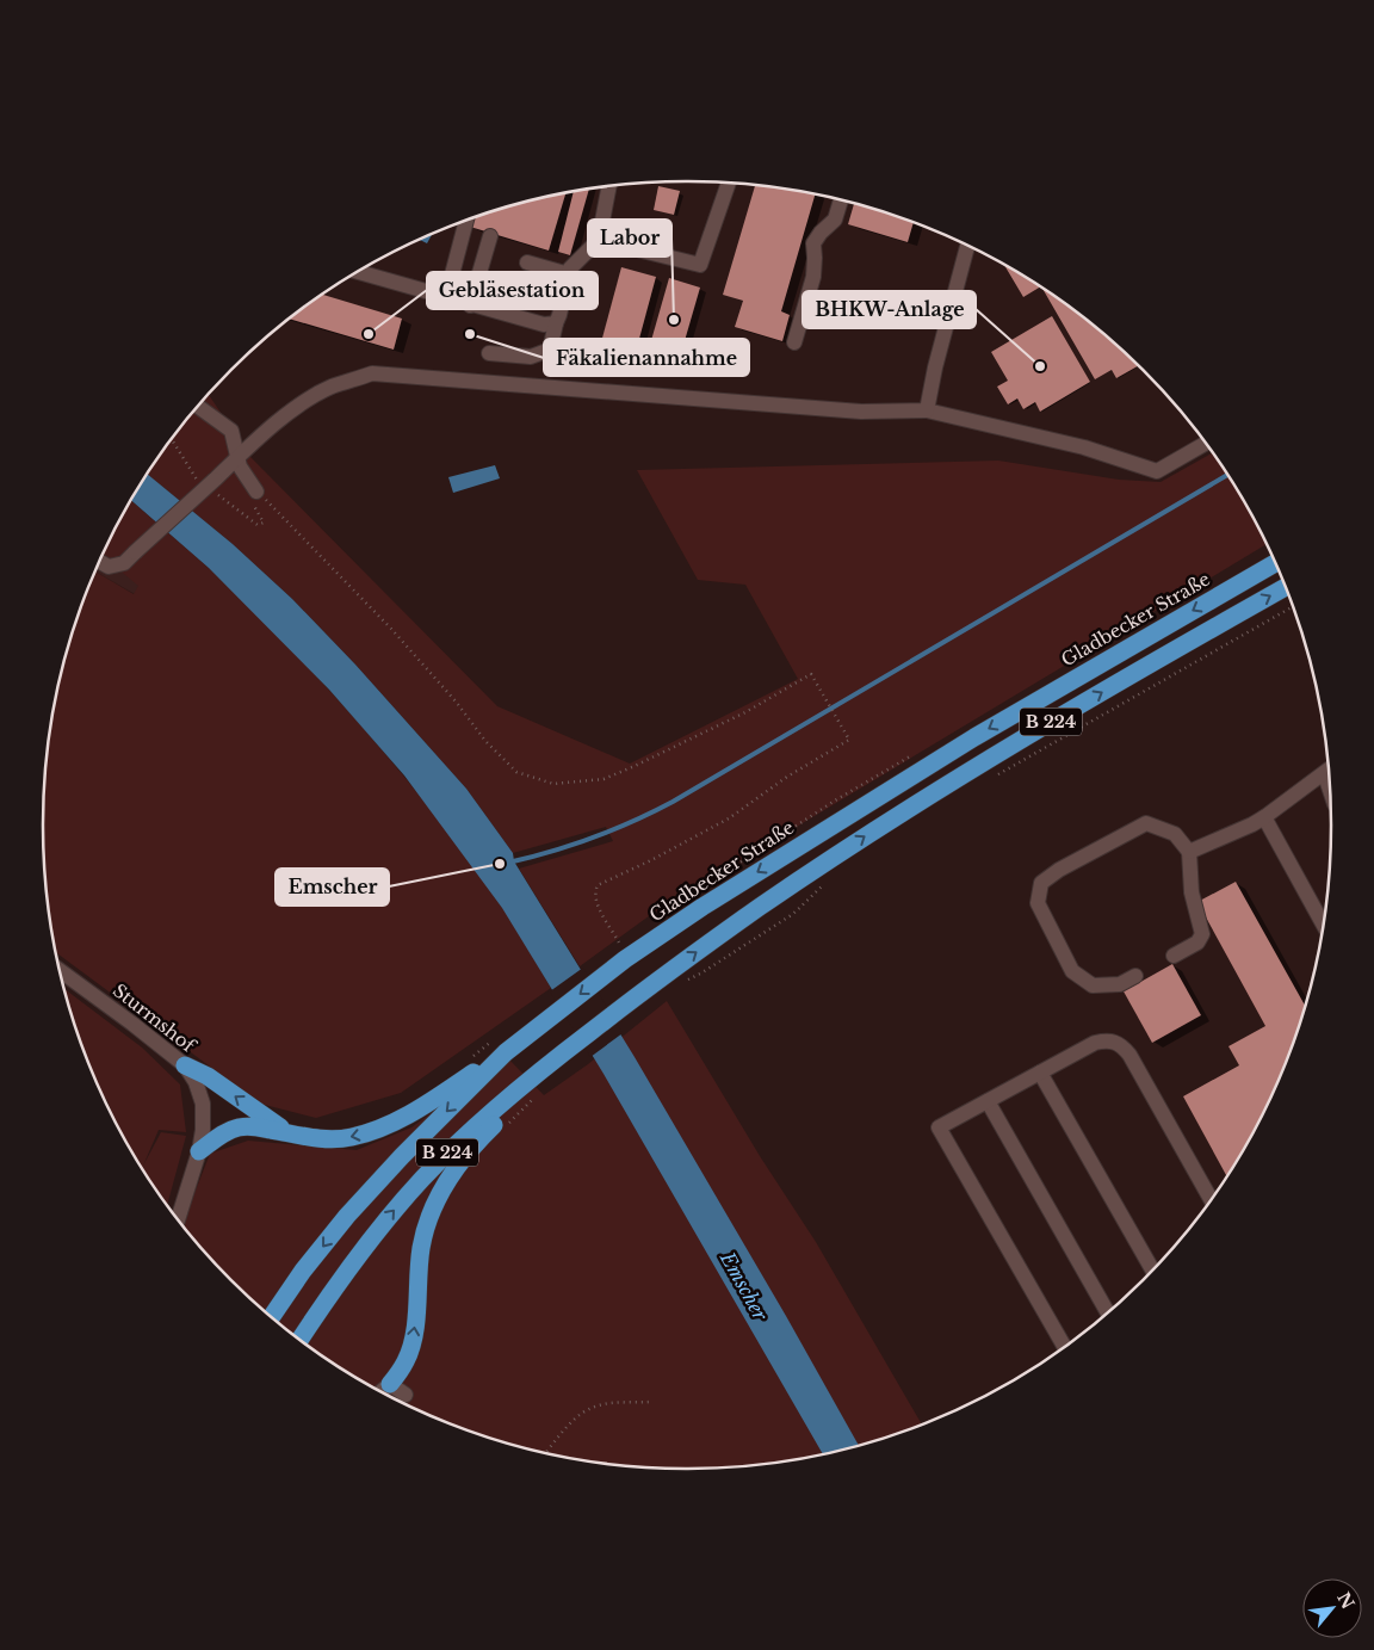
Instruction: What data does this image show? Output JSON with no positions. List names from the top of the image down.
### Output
{
  "streets": {
    "highway": ["Gladbecker Straße", "B 224"],
    "street": ["Sturmshof"]
  },
  "water": ["Emscher"],
  "places": [
    "Labor",
    "Gebläsestation",
    "Fäkalienannahme",
    "BHKW-Anlage",
    "Emscher"
  ],
  "north": "top right"
}
